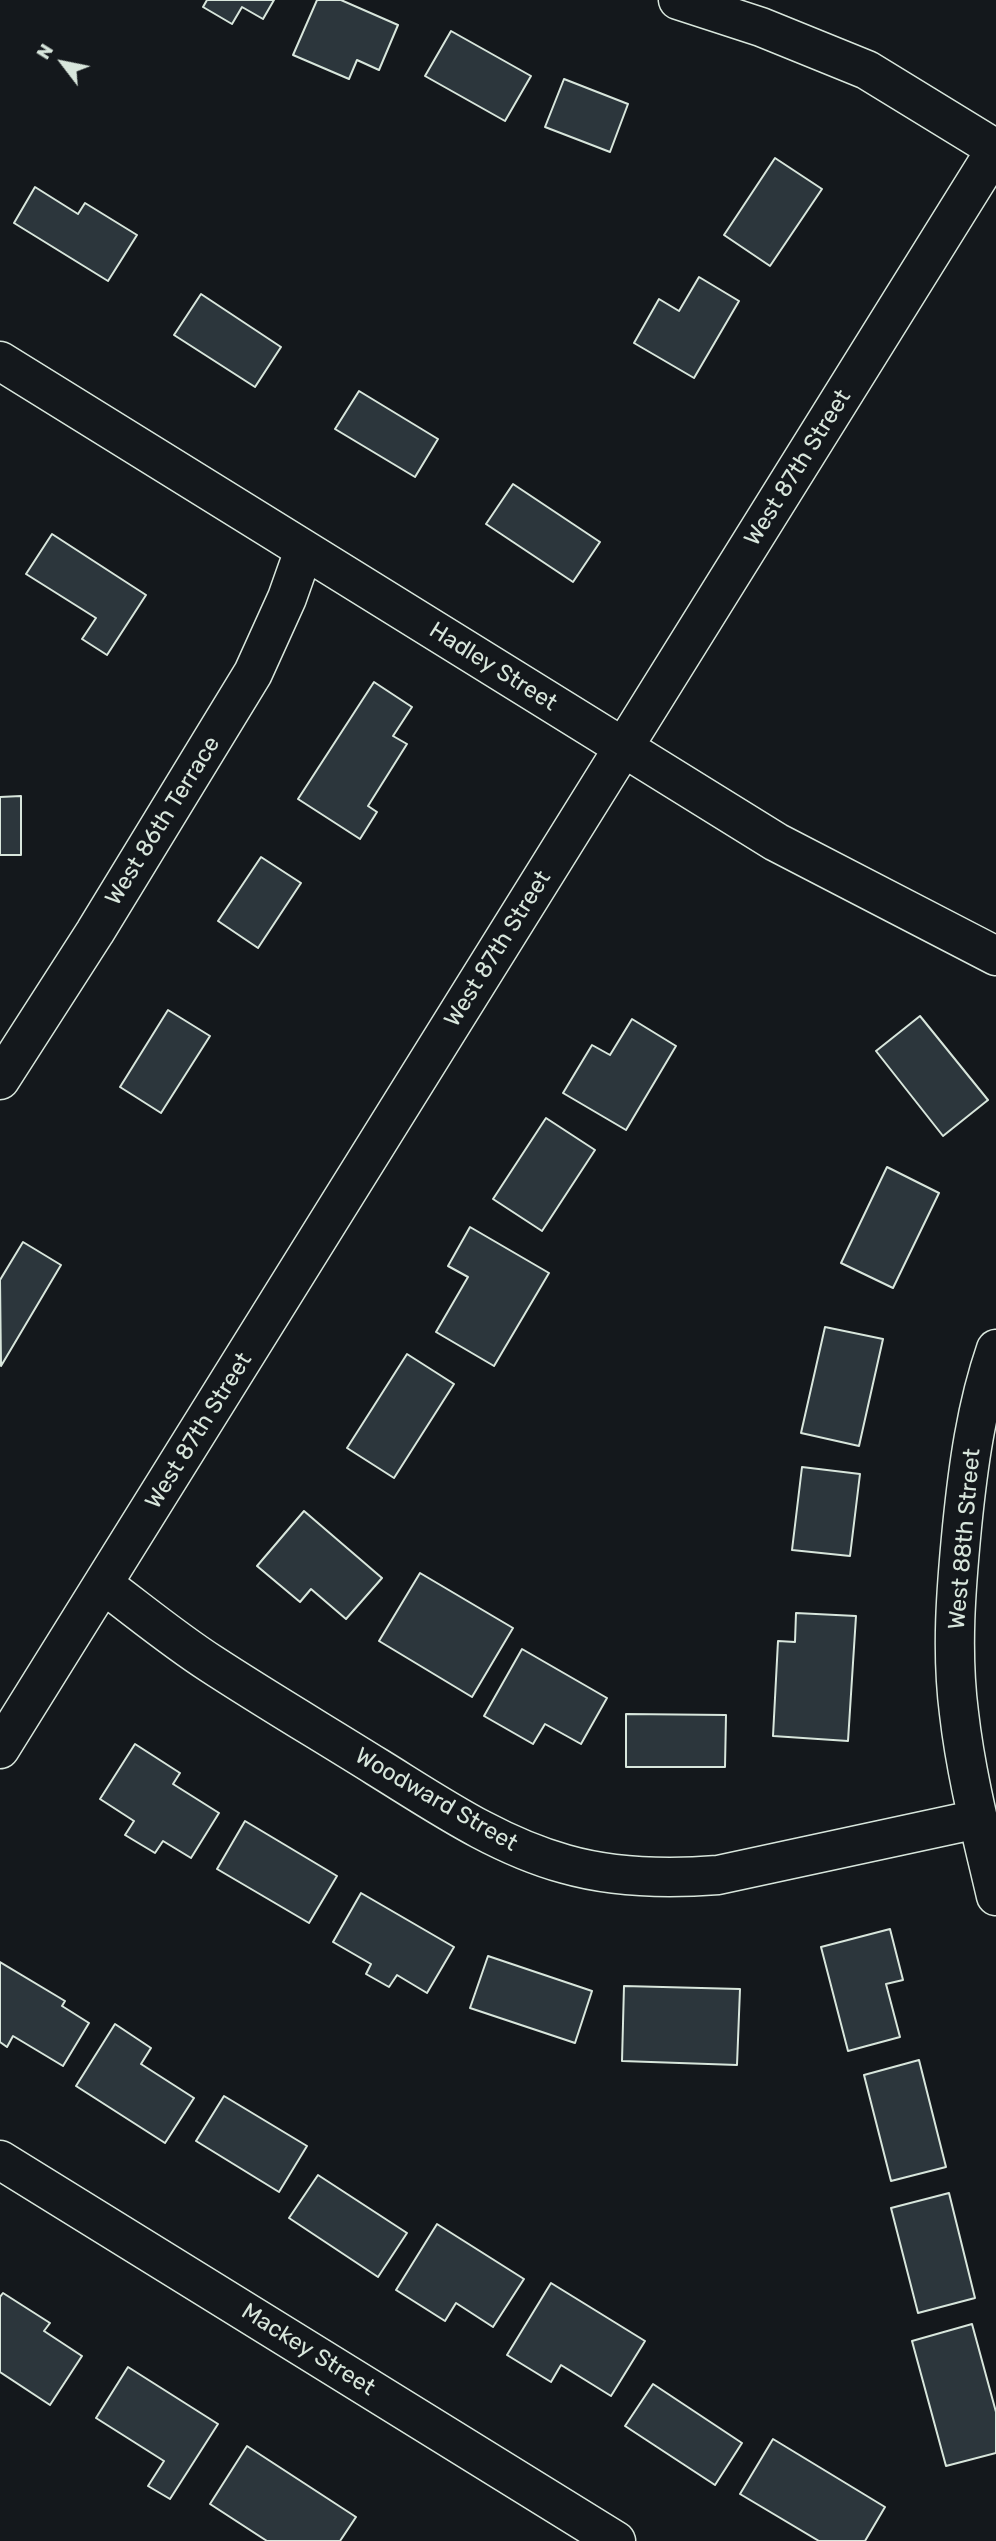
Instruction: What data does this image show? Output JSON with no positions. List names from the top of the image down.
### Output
{
  "streets": {
    "street": [
      "West 87th Street",
      "Hadley Street",
      "West 86th Terrace",
      "West 88th Street",
      "Woodward Street",
      "Mackey Street"
    ]
  },
  "crossings": [
    ["West 87th Street", "Hadley Street"],
    ["West 87th Street", "Woodward Street"],
    ["Hadley Street", "West 86th Terrace"],
    ["West 88th Street", "Woodward Street"]
  ],
  "north": "top left"
}
